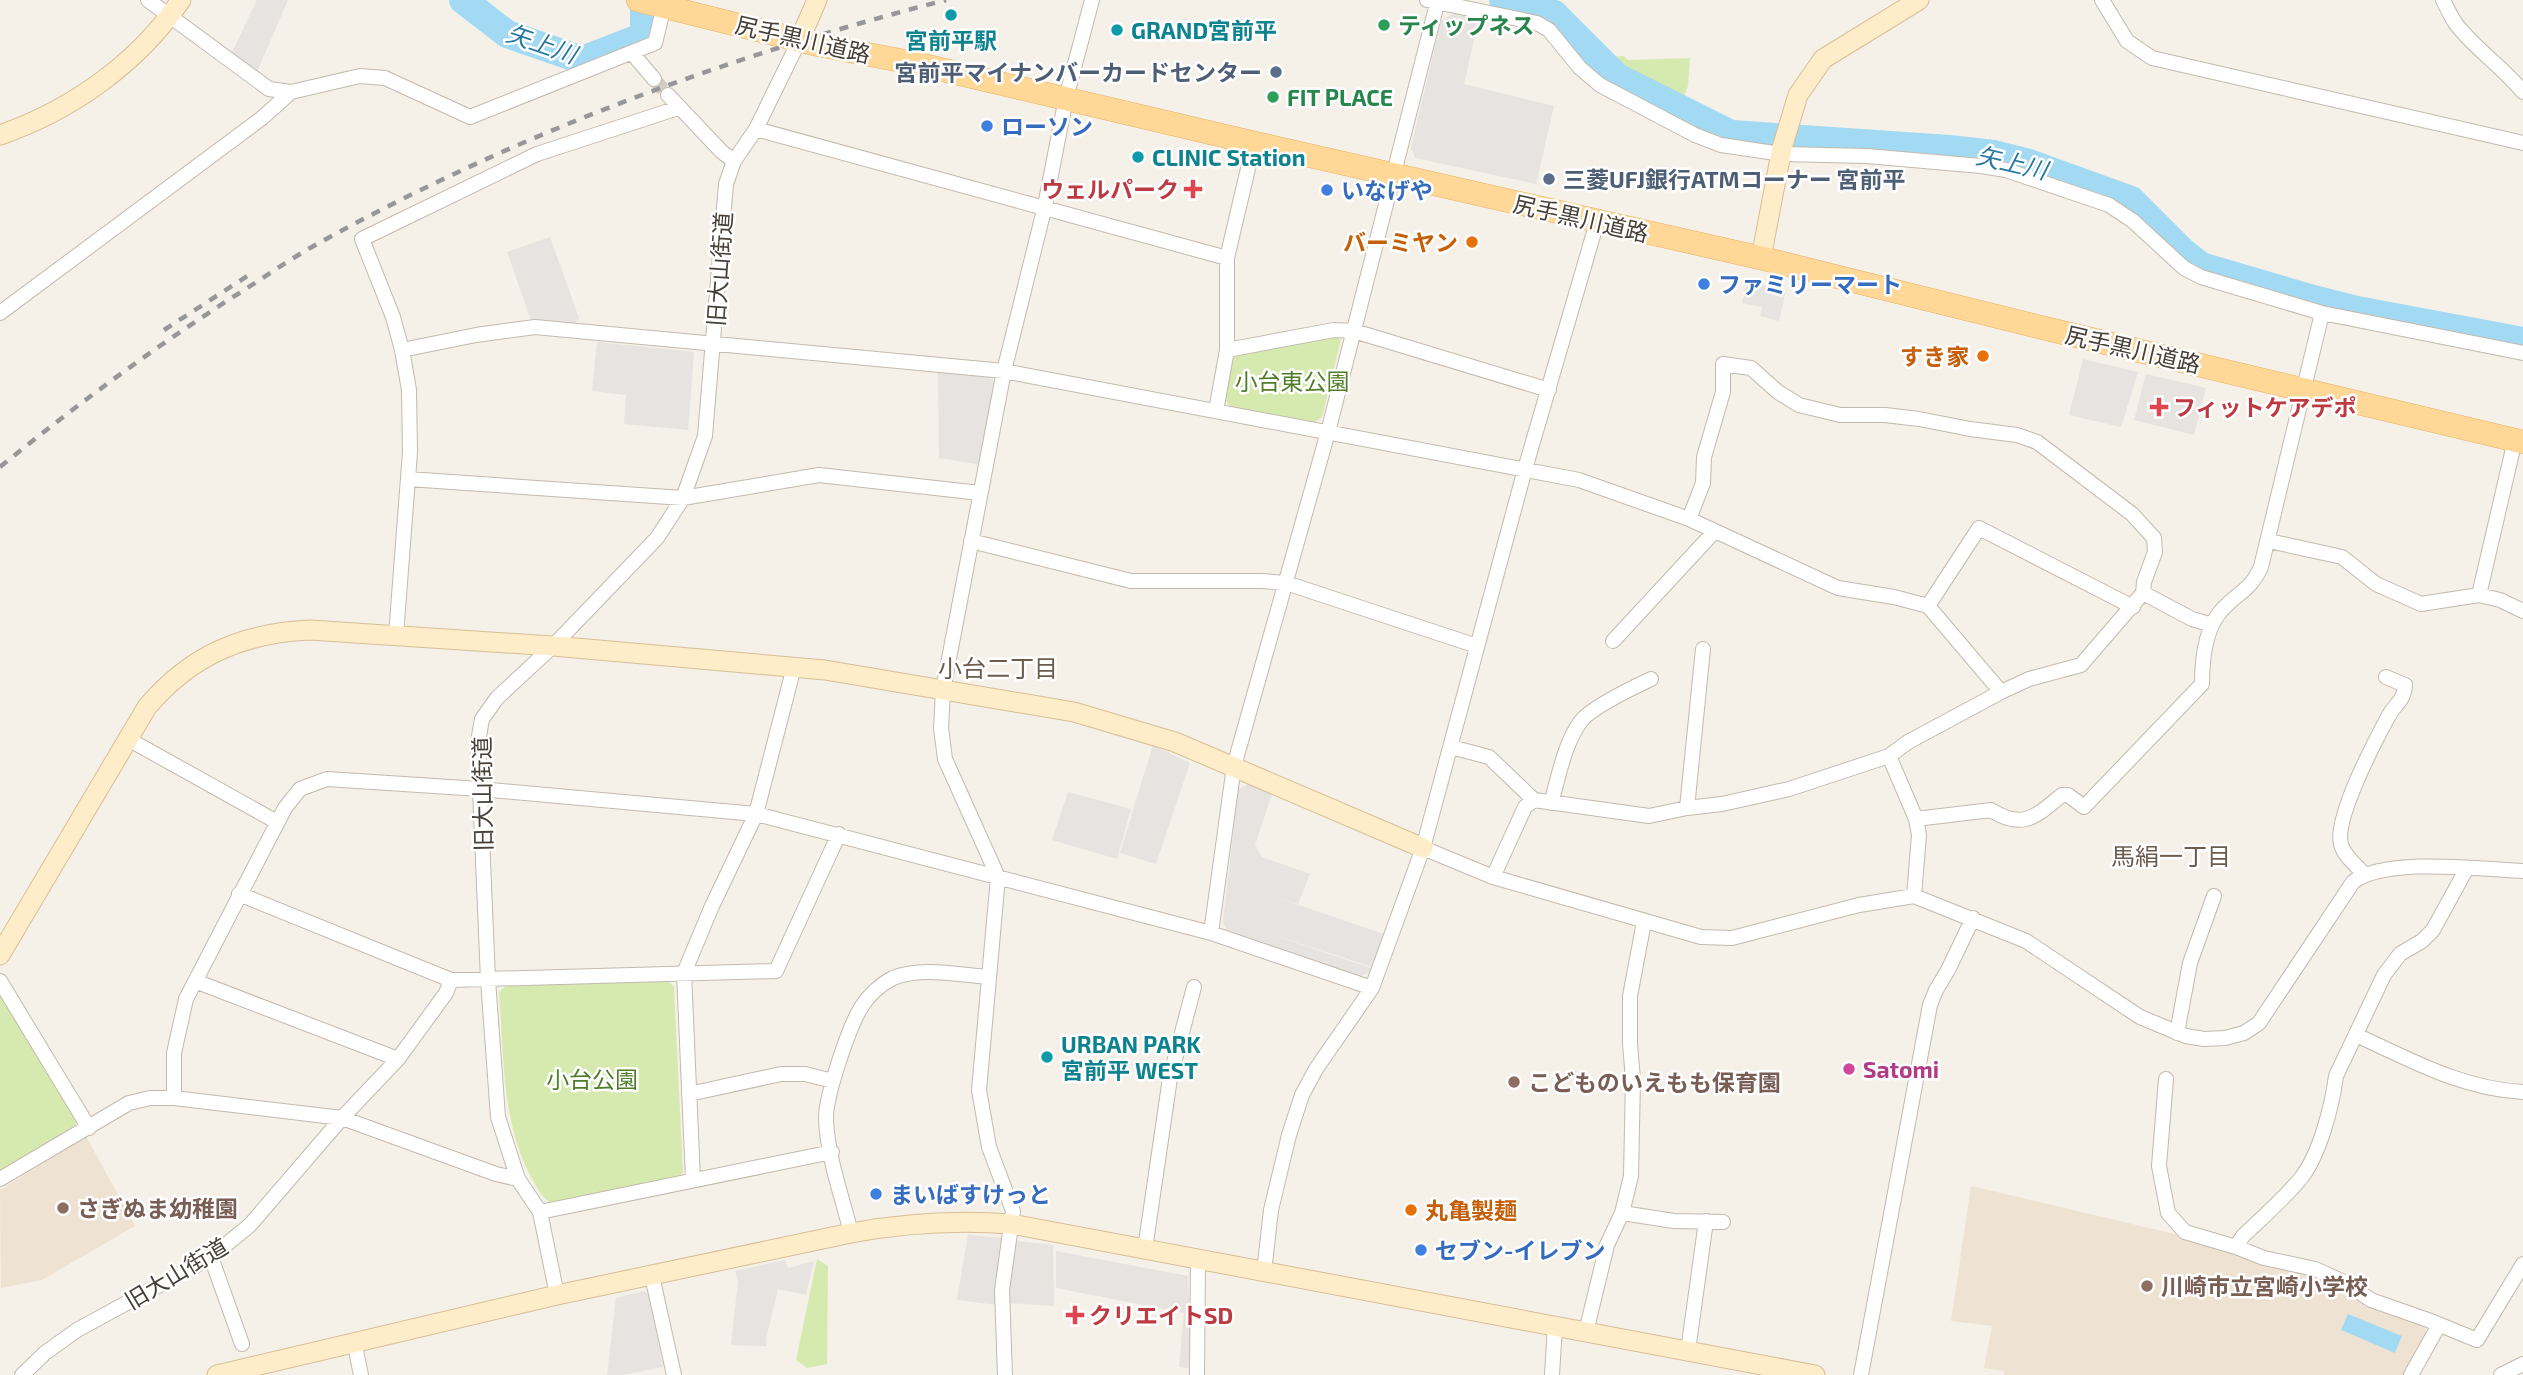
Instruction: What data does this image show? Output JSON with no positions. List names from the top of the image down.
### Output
{
  "streets": {
    "main road": ["尻手黒川道路"],
    "street": ["旧大山街道"]
  },
  "crossings": [
    ["尻手黒川道路", "旧大山街道"]
  ],
  "districts": ["小台二丁目", "馬絹一丁目"],
  "water": ["矢上川"],
  "parks": ["小台東公園", "小台公園"],
  "places": {
    "other": [
      "宮前平駅",
      "ティップネス",
      "GRAND宮前平",
      "宮前平マイナンバーカードセンター",
      "FIT PLACE",
      "ローソン",
      "CLINIC Station",
      "三菱UFJ銀行ATMコーナー 宮前平",
      "いなげや",
      "バーミヤン",
      "ファミリーマート",
      "すき家",
      "URBAN PARK 宮前平 WEST",
      "Satomi",
      "こどものいえもも保育園",
      "まいばすけっと",
      "さぎぬま幼稚園",
      "丸亀製麺",
      "セブン-イレブン",
      "川崎市立宮崎小学校"
    ],
    "health": ["ウェルパーク", "フィットケアデポ", "クリエイトSD"]
  }
}
